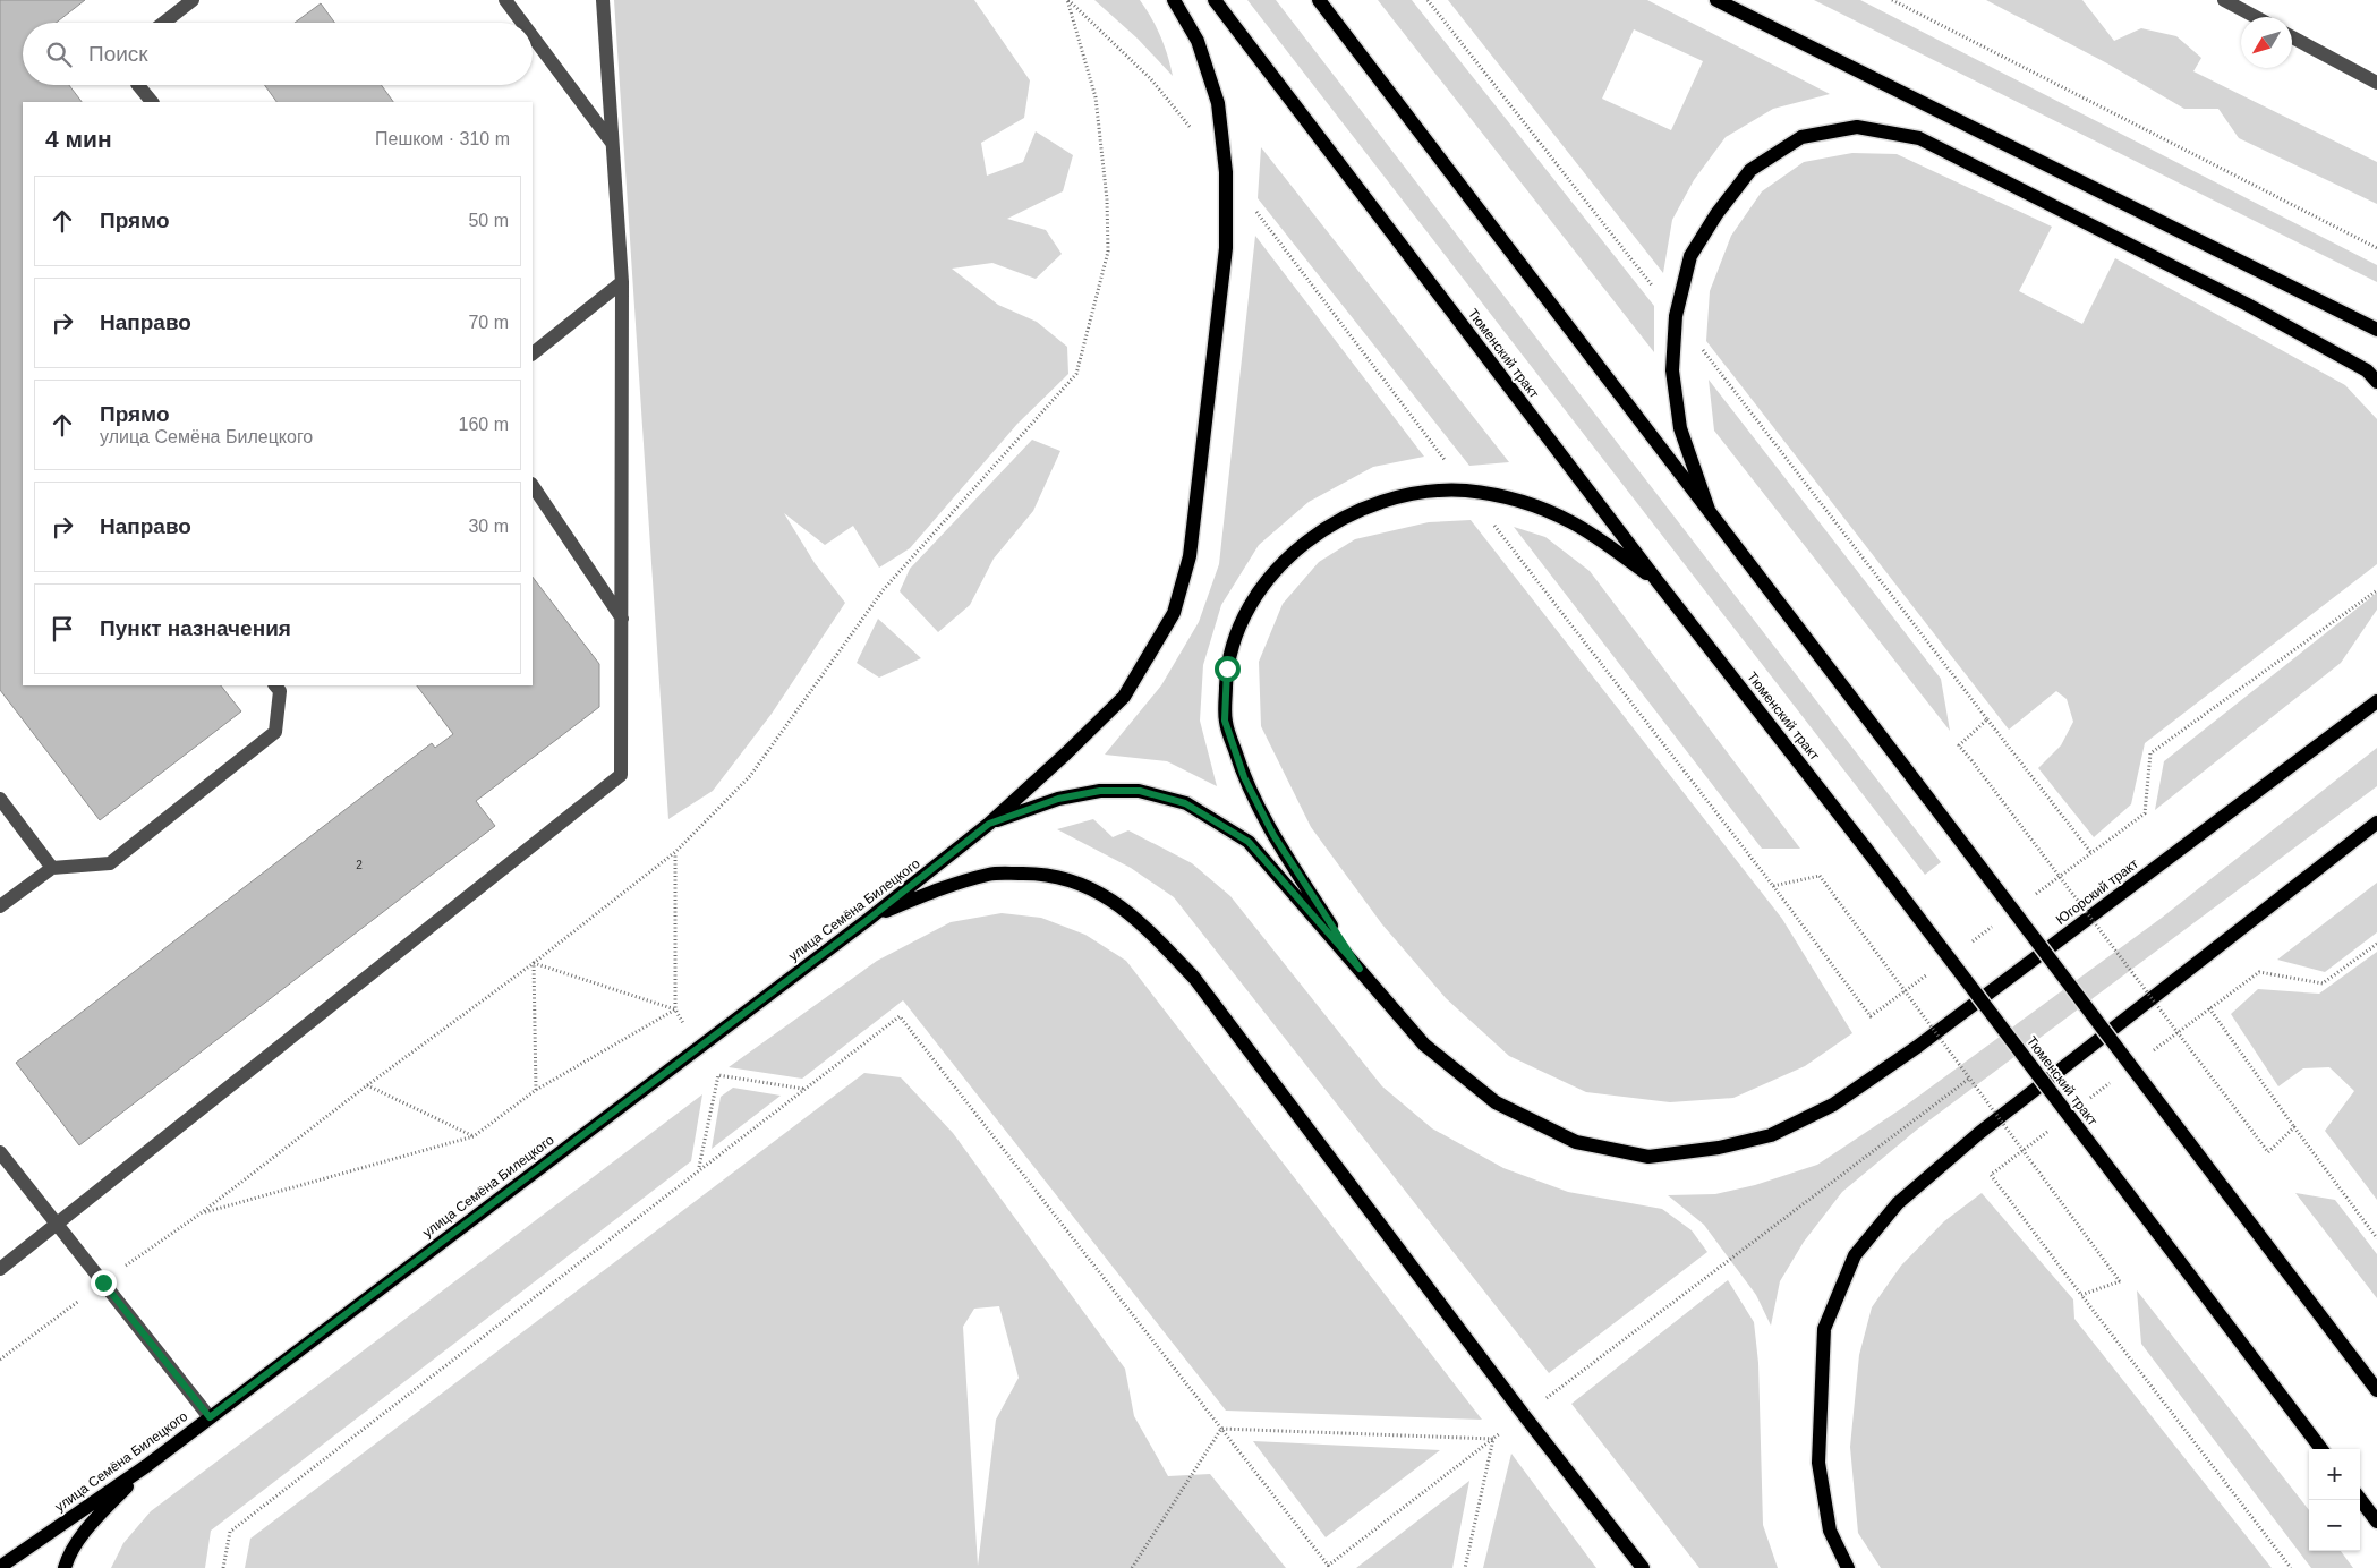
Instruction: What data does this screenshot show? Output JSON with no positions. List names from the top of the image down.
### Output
{
  "streets": {
    "main road": ["Тюменский тракт", "Югорский тракт", "улица Семёна Билецкого"]
  },
  "house_numbers": ["2"],
  "north": "bottom left",
  "page": {
    "search": "Поиск",
    "heading": ["4 мин", "Пешком · 310 m"],
    "list": [
      ["Прямо", "50 m"],
      ["Направо", "70 m"],
      ["Прямо", "улица Семёна Билецкого", "160 m"],
      ["Направо", "30 m"],
      "Пункт назначения"
    ],
    "map_buttons": ["+", "−"]
  }
}
